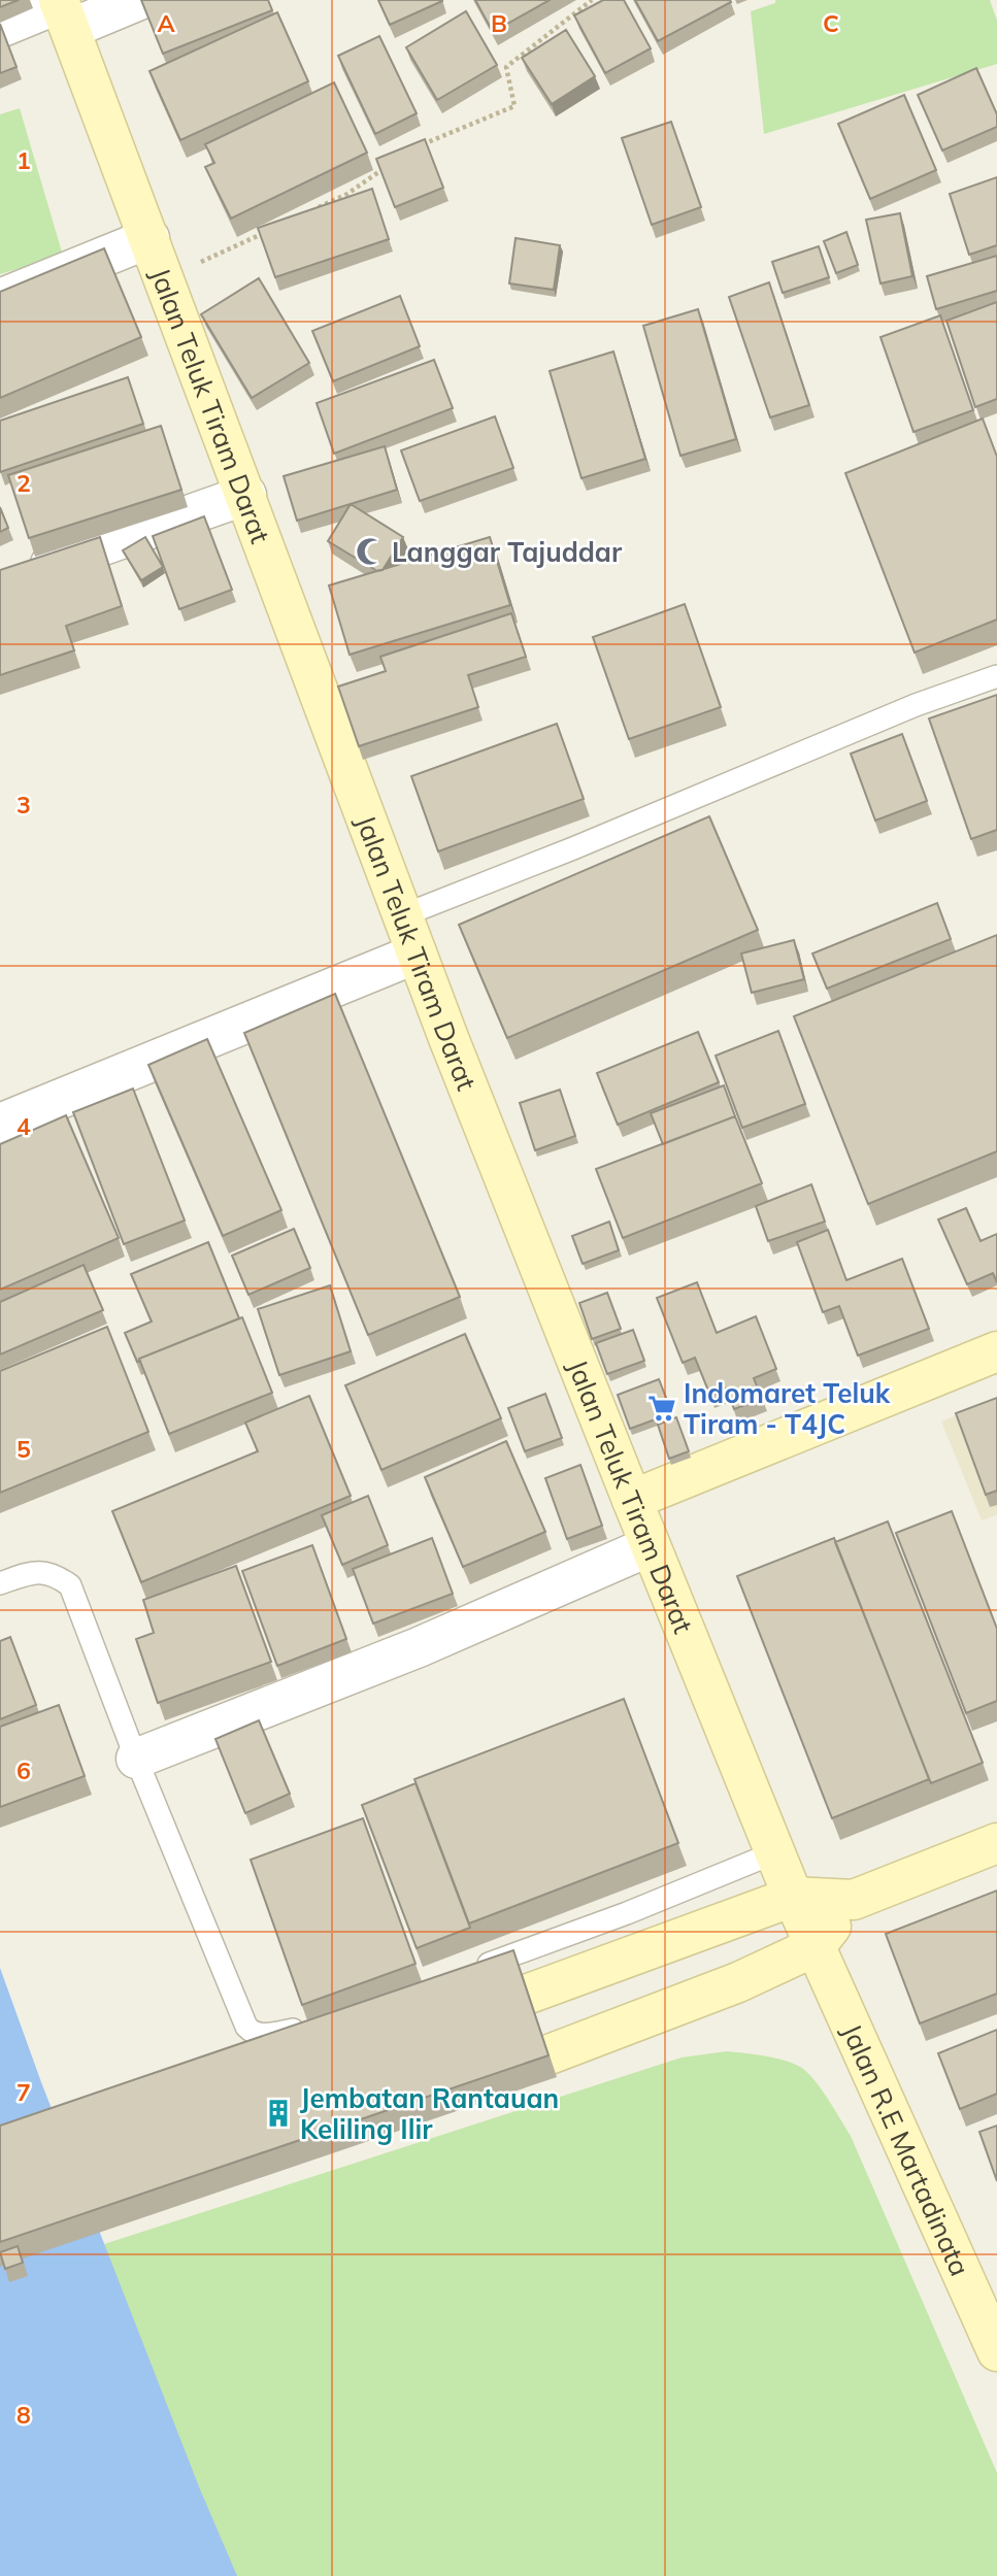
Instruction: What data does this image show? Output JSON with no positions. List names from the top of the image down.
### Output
{
  "streets": {
    "street": ["Jalan Teluk Tiram Darat", "Jalan R.E Martadinata"]
  },
  "crossings": [
    ["Jalan Teluk Tiram Darat", "Jalan R.E Martadinata"]
  ],
  "places": {
    "mosque": ["Langgar Tajuddar"],
    "supermarket": ["Indomaret Teluk Tiram - T4JC"],
    "building": ["Jembatan Rantauan Keliling Ilir"]
  },
  "grid": {
    "columns": ["A", "B", "C"],
    "rows": [
      "1",
      "2",
      "3",
      "4",
      "5",
      "6",
      "7",
      "8"
    ]
  }
}
